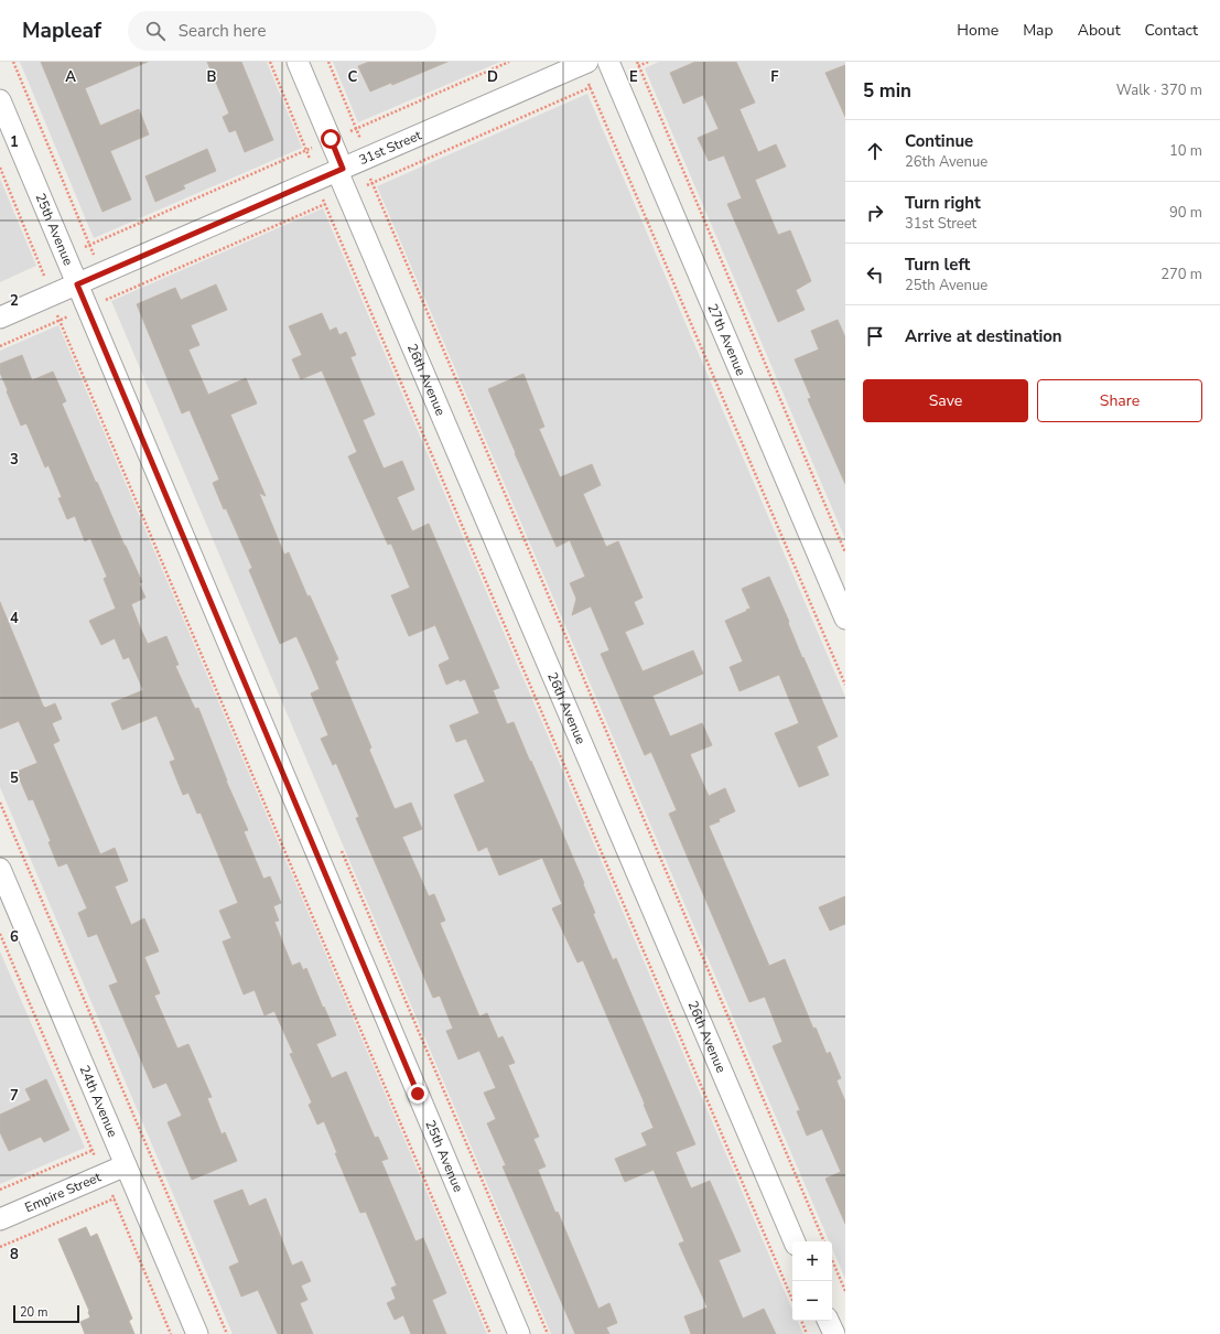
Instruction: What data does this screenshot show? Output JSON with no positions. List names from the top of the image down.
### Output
{
  "streets": {
    "street": [
      "31st Street",
      "25th Avenue",
      "27th Avenue",
      "26th Avenue",
      "24th Avenue",
      "Empire Street"
    ]
  },
  "crossings": [
    ["31st Street", "25th Avenue"],
    ["31st Street", "26th Avenue"],
    ["24th Avenue", "Empire Street"]
  ],
  "scale_bar": "20 m",
  "page": {
    "header": "Mapleaf",
    "search": "Search here",
    "nav": [
      "Home",
      "Map",
      "About",
      "Contact"
    ],
    "heading": ["5 min", "Walk · 370 m"],
    "list": [
      ["Continue", "26th Avenue", "10 m"],
      ["Turn right", "31st Street", "90 m"],
      ["Turn left", "25th Avenue", "270 m"],
      "Arrive at destination"
    ],
    "buttons": ["Save", "Share"],
    "map_buttons": ["+", "−"],
    "scale": "20 m"
  },
  "grid": {
    "columns": [
      "A",
      "B",
      "C",
      "D",
      "E",
      "F"
    ],
    "rows": [
      "1",
      "2",
      "3",
      "4",
      "5",
      "6",
      "7",
      "8"
    ]
  }
}
